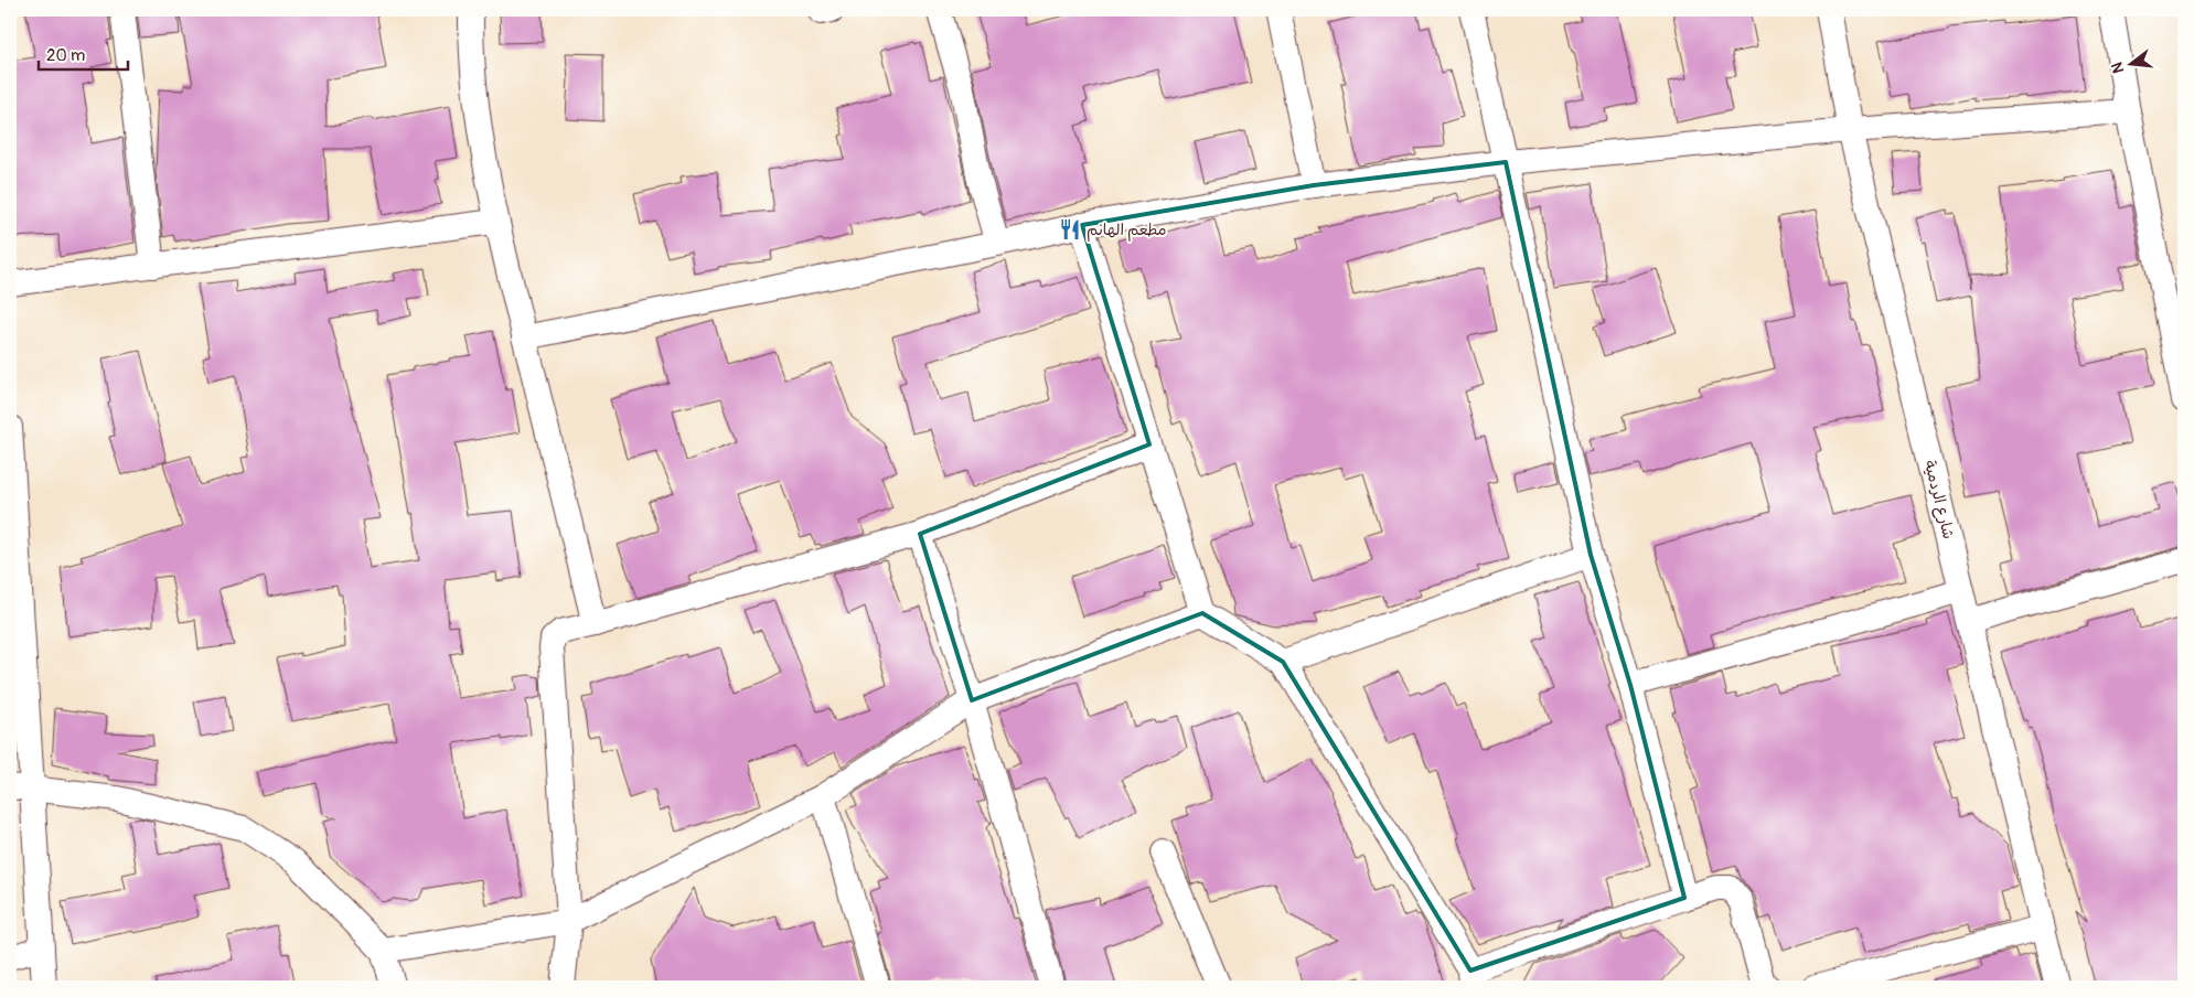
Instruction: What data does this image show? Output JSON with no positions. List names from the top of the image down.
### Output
{
  "streets": {
    "street": ["شارع الردمية"]
  },
  "places": {
    "restaurant": ["مطعم الهانم"]
  },
  "scale_bar": "20 m",
  "north": "left"
}
